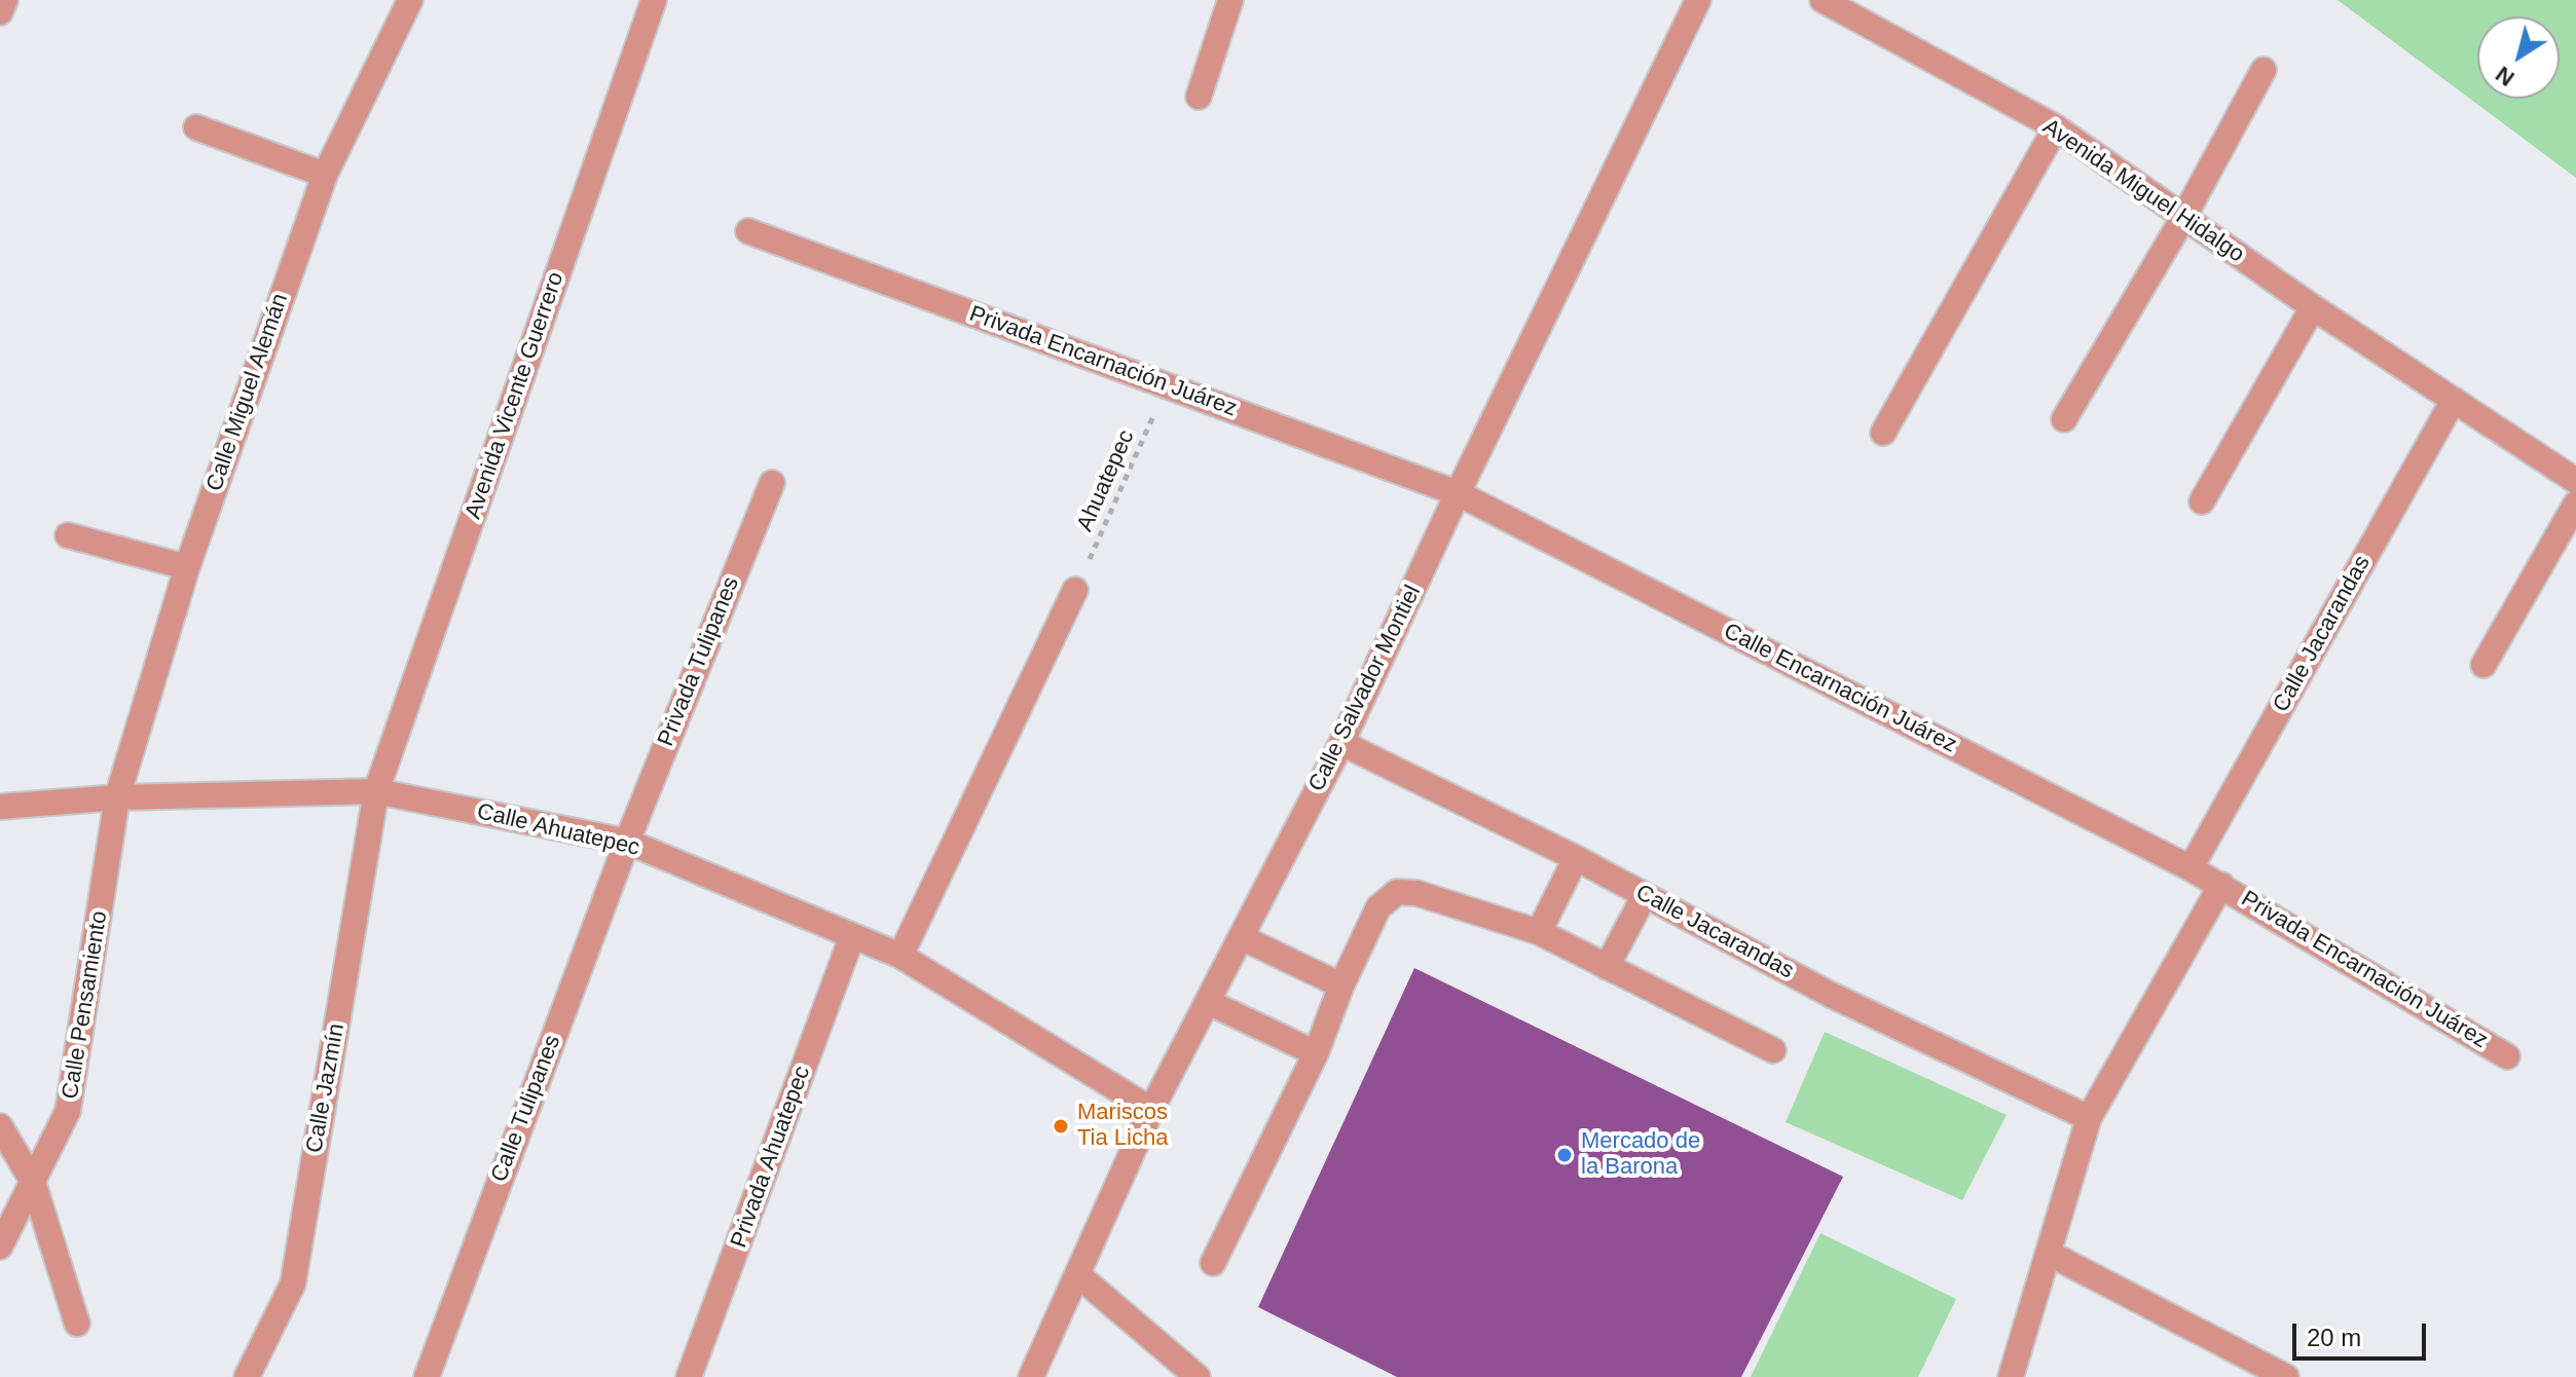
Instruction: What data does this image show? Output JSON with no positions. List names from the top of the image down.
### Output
{
  "streets": {
    "street": [
      "Avenida Miguel Hidalgo",
      "Privada Encarnación Juárez",
      "Calle Miguel Alemán",
      "Avenida Vicente Guerrero",
      "Calle Jacarandas",
      "Privada Tulipanes",
      "Calle Salvador Montiel",
      "Calle Encarnación Juárez",
      "Calle Ahuatepec",
      "Calle Pensamiento",
      "Calle Jazmín",
      "Calle Tulipanes",
      "Privada Ahuatepec"
    ],
    "path": ["Ahuatepec"]
  },
  "crossings": [
    ["Avenida Miguel Hidalgo", "Calle Jacarandas"],
    ["Privada Encarnación Juárez", "Ahuatepec"],
    ["Privada Encarnación Juárez", "Calle Salvador Montiel"],
    ["Privada Encarnación Juárez", "Calle Encarnación Juárez"],
    ["Calle Miguel Alemán", "Calle Ahuatepec"],
    ["Calle Miguel Alemán", "Calle Pensamiento"],
    ["Avenida Vicente Guerrero", "Calle Ahuatepec"],
    ["Avenida Vicente Guerrero", "Calle Jazmín"],
    ["Calle Jacarandas", "Calle Salvador Montiel"],
    ["Calle Jacarandas", "Calle Encarnación Juárez"],
    ["Privada Tulipanes", "Calle Ahuatepec"],
    ["Privada Tulipanes", "Calle Tulipanes"],
    ["Calle Salvador Montiel", "Calle Encarnación Juárez"],
    ["Calle Salvador Montiel", "Calle Ahuatepec"],
    ["Calle Ahuatepec", "Calle Pensamiento"],
    ["Calle Ahuatepec", "Calle Jazmín"],
    ["Calle Ahuatepec", "Calle Tulipanes"],
    ["Calle Ahuatepec", "Privada Ahuatepec"]
  ],
  "places": ["Mariscos Tia Licha", "Mercado de la Barona"],
  "scale_bar": "20 m",
  "north": "bottom left"
}
